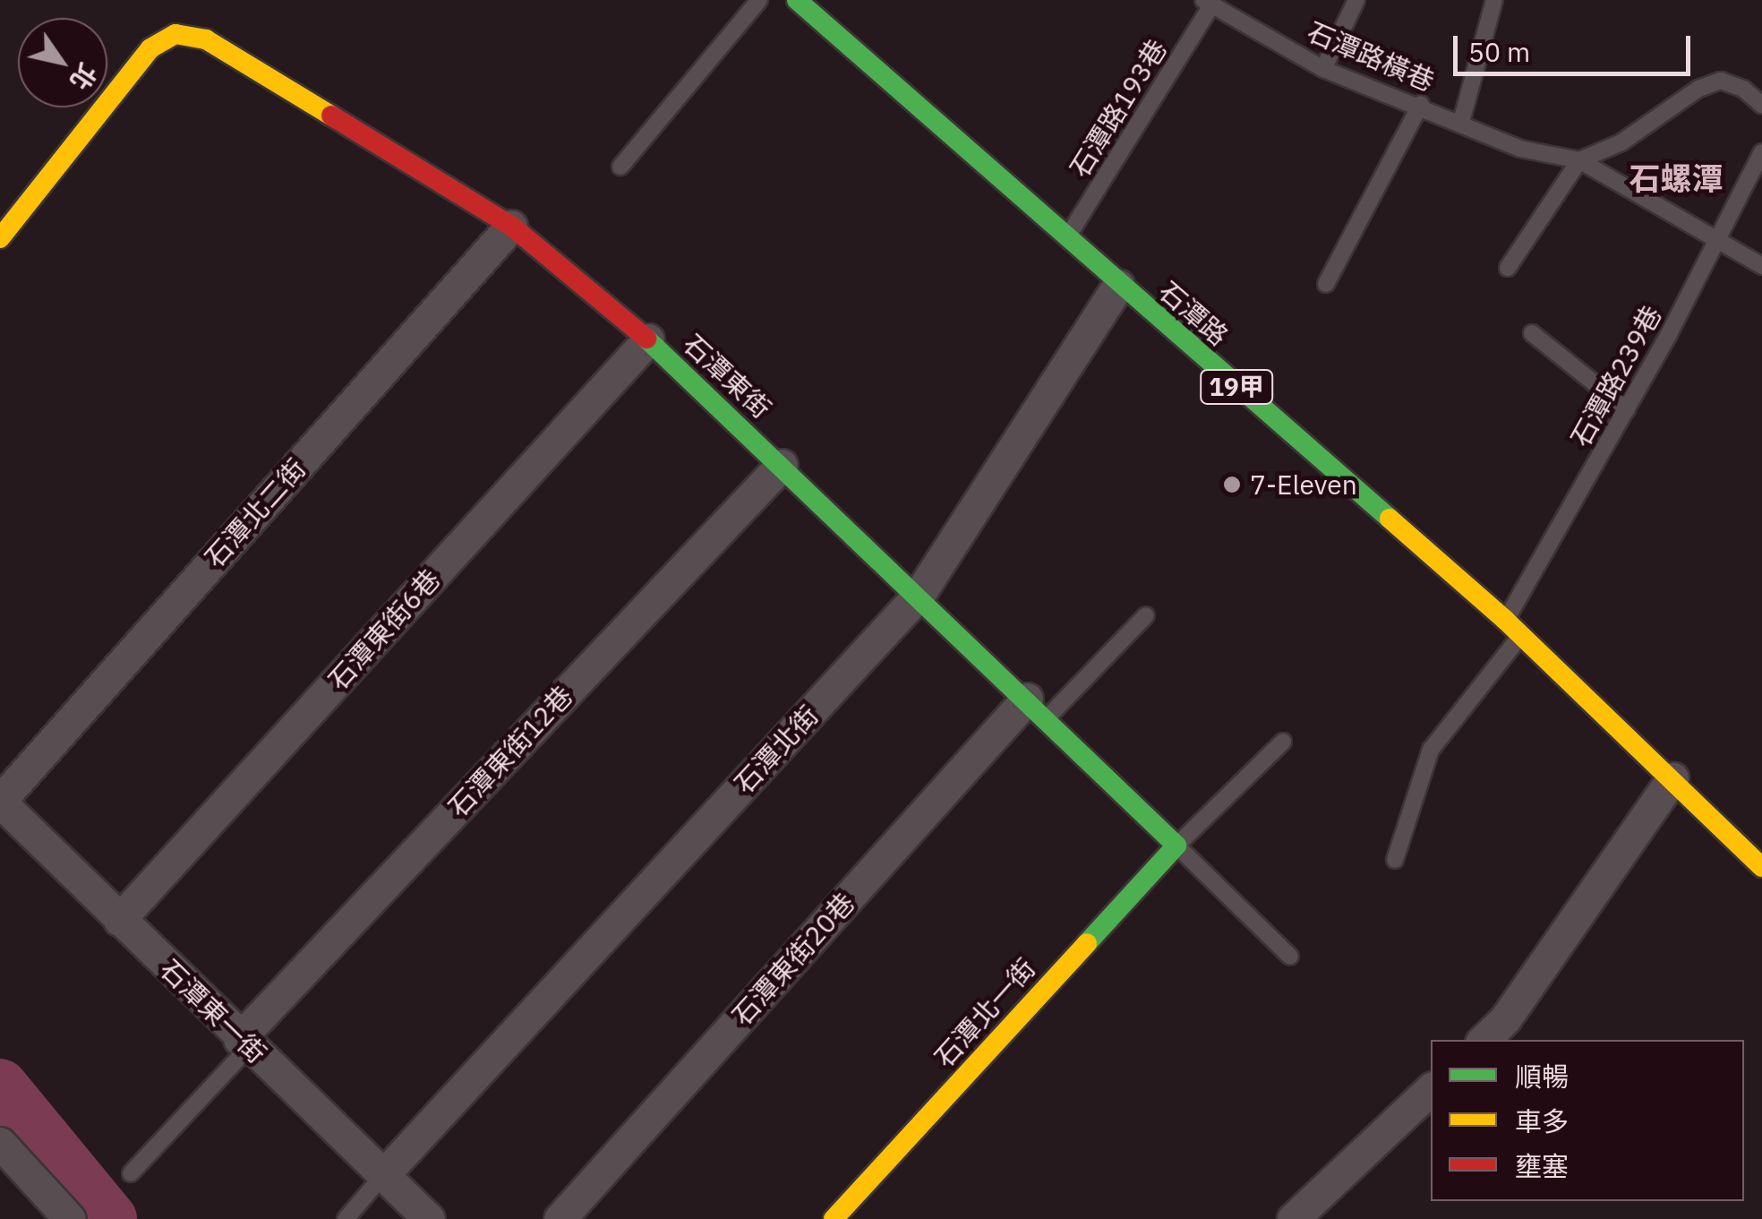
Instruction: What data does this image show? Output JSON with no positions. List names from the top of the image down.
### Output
{
  "streets": {
    "street": [
      "石潭路",
      "石潭東街",
      "19甲",
      "石潭北二街",
      "石潭東街6巷",
      "石潭北街",
      "石潭東街12巷",
      "石潭東街20巷",
      "石潭東一街",
      "石潭北一街"
    ],
    "lane": ["石潭路橫巷", "石潭路193巷", "石潭路239巷"]
  },
  "crossings": [
    ["石潭路橫巷", "石潭路193巷"],
    ["石潭路193巷", "石潭路"],
    ["石潭路", "石潭路239巷"],
    ["石潭路", "19甲"],
    ["石潭路", "石潭北街"],
    ["石潭東街", "石潭北二街"],
    ["石潭東街", "石潭東街6巷"],
    ["石潭東街", "石潭北街"],
    ["石潭東街", "石潭東街12巷"],
    ["石潭東街", "石潭東街20巷"],
    ["石潭東街", "石潭北一街"],
    ["石潭北二街", "石潭東一街"],
    ["石潭東街6巷", "石潭東一街"],
    ["石潭北街", "石潭東一街"],
    ["石潭東街12巷", "石潭東一街"]
  ],
  "districts": ["石螺潭"],
  "places": ["7-Eleven"],
  "legend": ["順暢", "車多", "壅塞"],
  "scale_bar": "50 m",
  "north": "bottom right"
}
